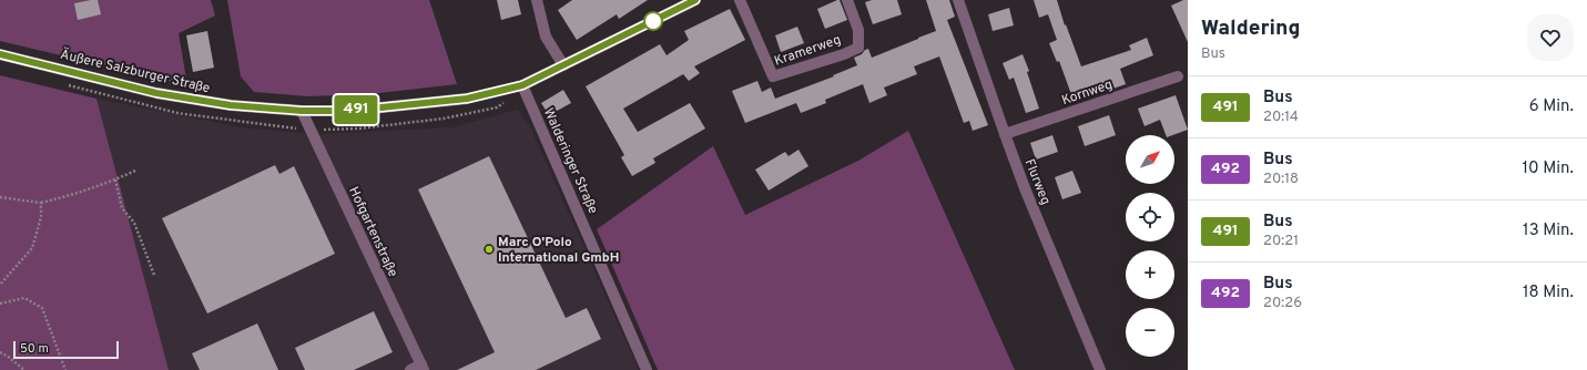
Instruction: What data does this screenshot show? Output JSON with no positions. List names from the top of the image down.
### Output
{
  "streets": {
    "main road": ["Äußere Salzburger Straße"],
    "street": [
      "Kramerweg",
      "Kornweg",
      "Walderinger Straße",
      "Flurweg",
      "Hofgartenstraße"
    ]
  },
  "crossings": [
    ["Äußere Salzburger Straße", "Walderinger Straße"],
    ["Äußere Salzburger Straße", "Hofgartenstraße"],
    ["Kornweg", "Flurweg"]
  ],
  "places": ["Marc O'Polo International GmbH"],
  "lines": ["bus line 491"],
  "scale_bar": "50 m",
  "north": "top right",
  "page": {
    "on_map": "491",
    "heading": ["Waldering", "Bus"],
    "list": [
      {
        "mark": "491",
        "name": "Bus",
        "note": "20:14",
        "value": "6 Min."
      },
      {
        "mark": "492",
        "name": "Bus",
        "note": "20:18",
        "value": "10 Min."
      },
      {
        "mark": "491",
        "name": "Bus",
        "note": "20:21",
        "value": "13 Min."
      },
      {
        "mark": "492",
        "name": "Bus",
        "note": "20:26",
        "value": "18 Min."
      }
    ],
    "map_buttons": ["+", "−"],
    "scale": "50 m"
  }
}
